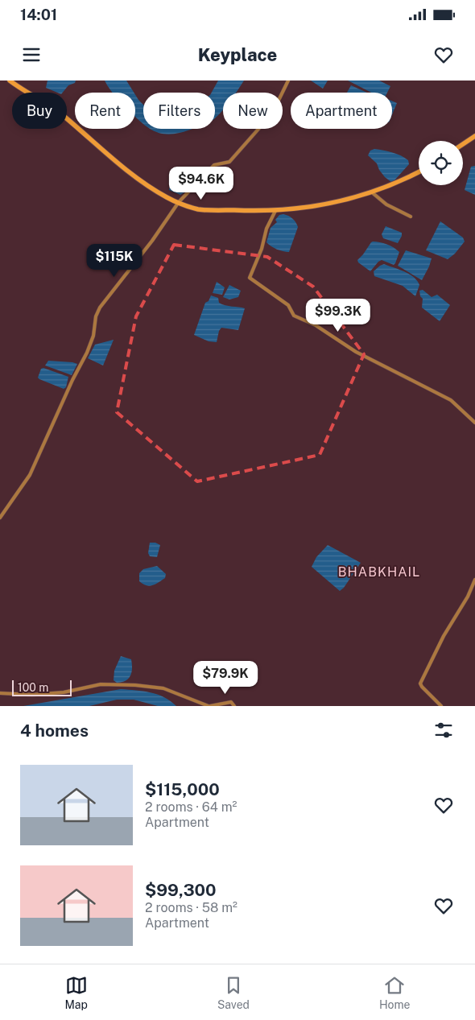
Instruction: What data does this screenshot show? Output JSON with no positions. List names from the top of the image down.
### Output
{
  "districts": ["BHABKHAIL"],
  "scale_bar": "100 m",
  "page": {
    "status": "14:01",
    "header": "Keyplace",
    "chip": [
      "Buy",
      "Rent",
      "Filters",
      "New",
      "Apartment"
    ],
    "price": [
      "$94.6K",
      "$115K",
      "$99.3K",
      "$79.9K"
    ],
    "scale": "100 m",
    "heading": "4 homes",
    "list": [
      {
        "name": "$115,000",
        "note": "2 rooms · 64 m² · Apartment"
      },
      {
        "name": "$99,300",
        "note": "2 rooms · 58 m² · Apartment"
      }
    ],
    "tabs": ["Map", "Saved", "Home"]
  }
}
